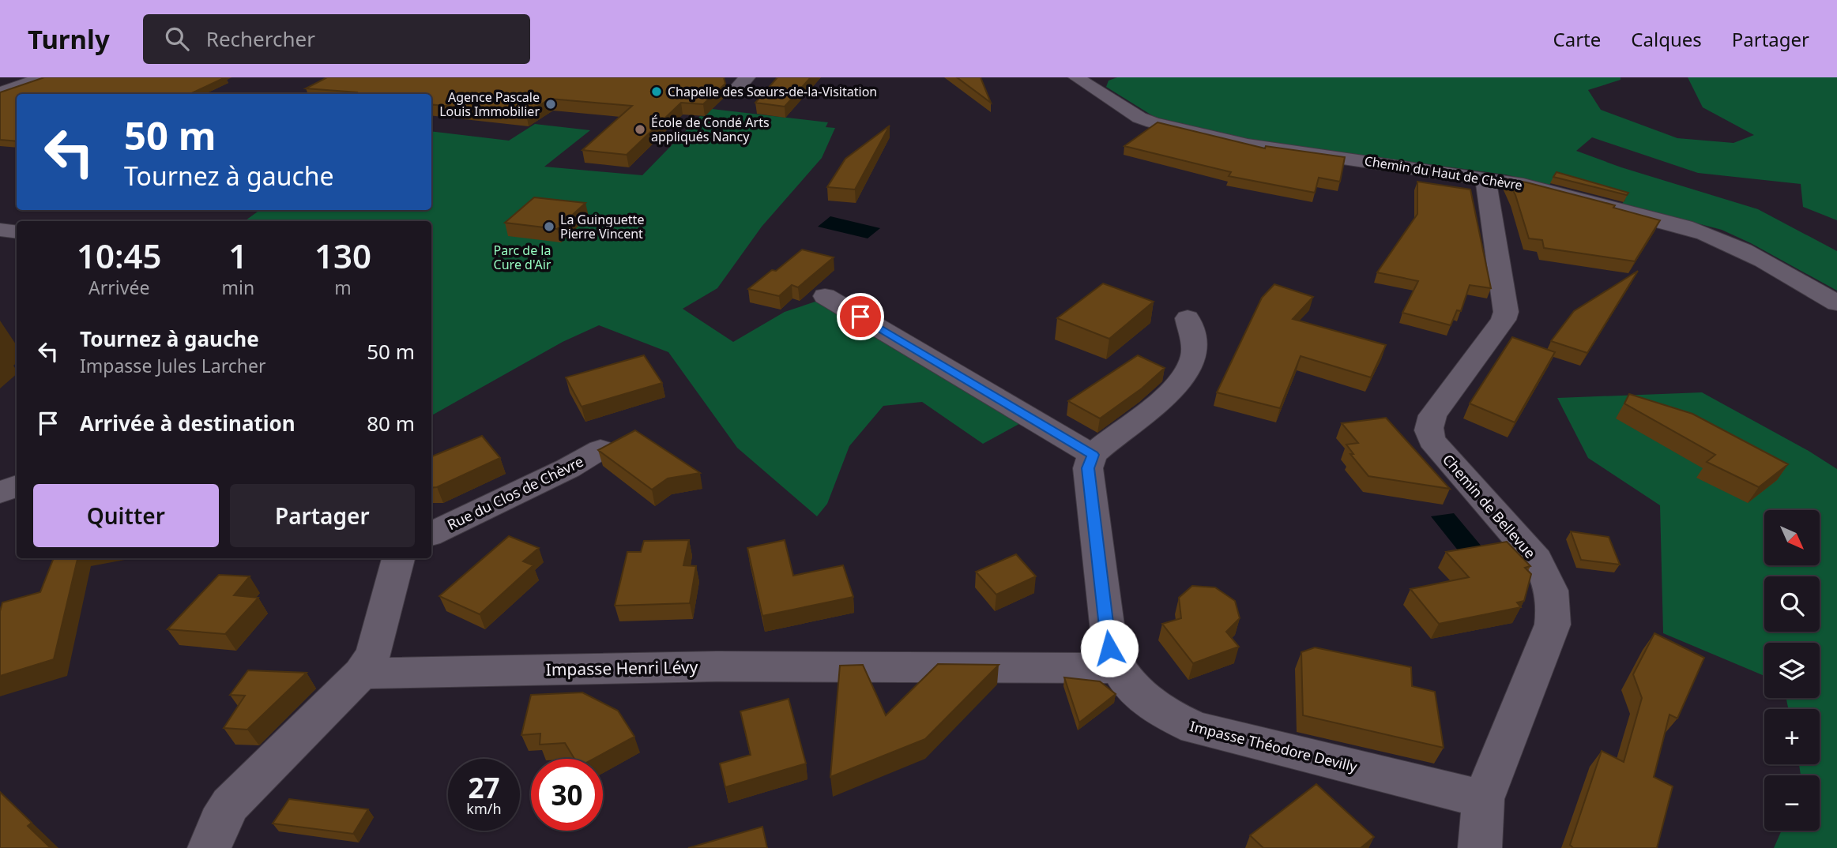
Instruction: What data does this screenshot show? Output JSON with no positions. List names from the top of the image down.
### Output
{
  "streets": {
    "street": [
      "Chemin du Haut de Chèvre",
      "Rue du Clos de Chèvre",
      "Chemin de Bellevue",
      "Impasse Henri Lévy",
      "Impasse Théodore Devilly"
    ]
  },
  "crossings": [
    ["Chemin du Haut de Chèvre", "Chemin de Bellevue"],
    ["Chemin de Bellevue", "Impasse Théodore Devilly"],
    ["Impasse Henri Lévy", "Impasse Théodore Devilly"]
  ],
  "parks": ["Parc de la Cure d'Air"],
  "places": [
    "Chapelle des Sœurs-de-la-Visitation",
    "Agence Pascale Louis Immobilier",
    "École de Condé Arts appliqués Nancy",
    "La Guinguette Pierre Vincent"
  ],
  "north": "bottom right",
  "page": {
    "header": "Turnly",
    "search": "Rechercher",
    "nav": ["Carte", "Calques", "Partager"],
    "turn": ["50 m", "Tournez à gauche"],
    "eta": [
      "10:45",
      "Arrivée",
      "1",
      "min",
      "130",
      "m"
    ],
    "list": [
      {
        "name": "Tournez à gauche",
        "note": "Impasse Jules Larcher",
        "value": "50 m"
      },
      {
        "name": "Arrivée à destination",
        "value": "80 m"
      }
    ],
    "buttons": ["Quitter", "Partager"],
    "map_buttons": ["+", "−"],
    "speed": "27 km/h",
    "limit": "30"
  }
}
